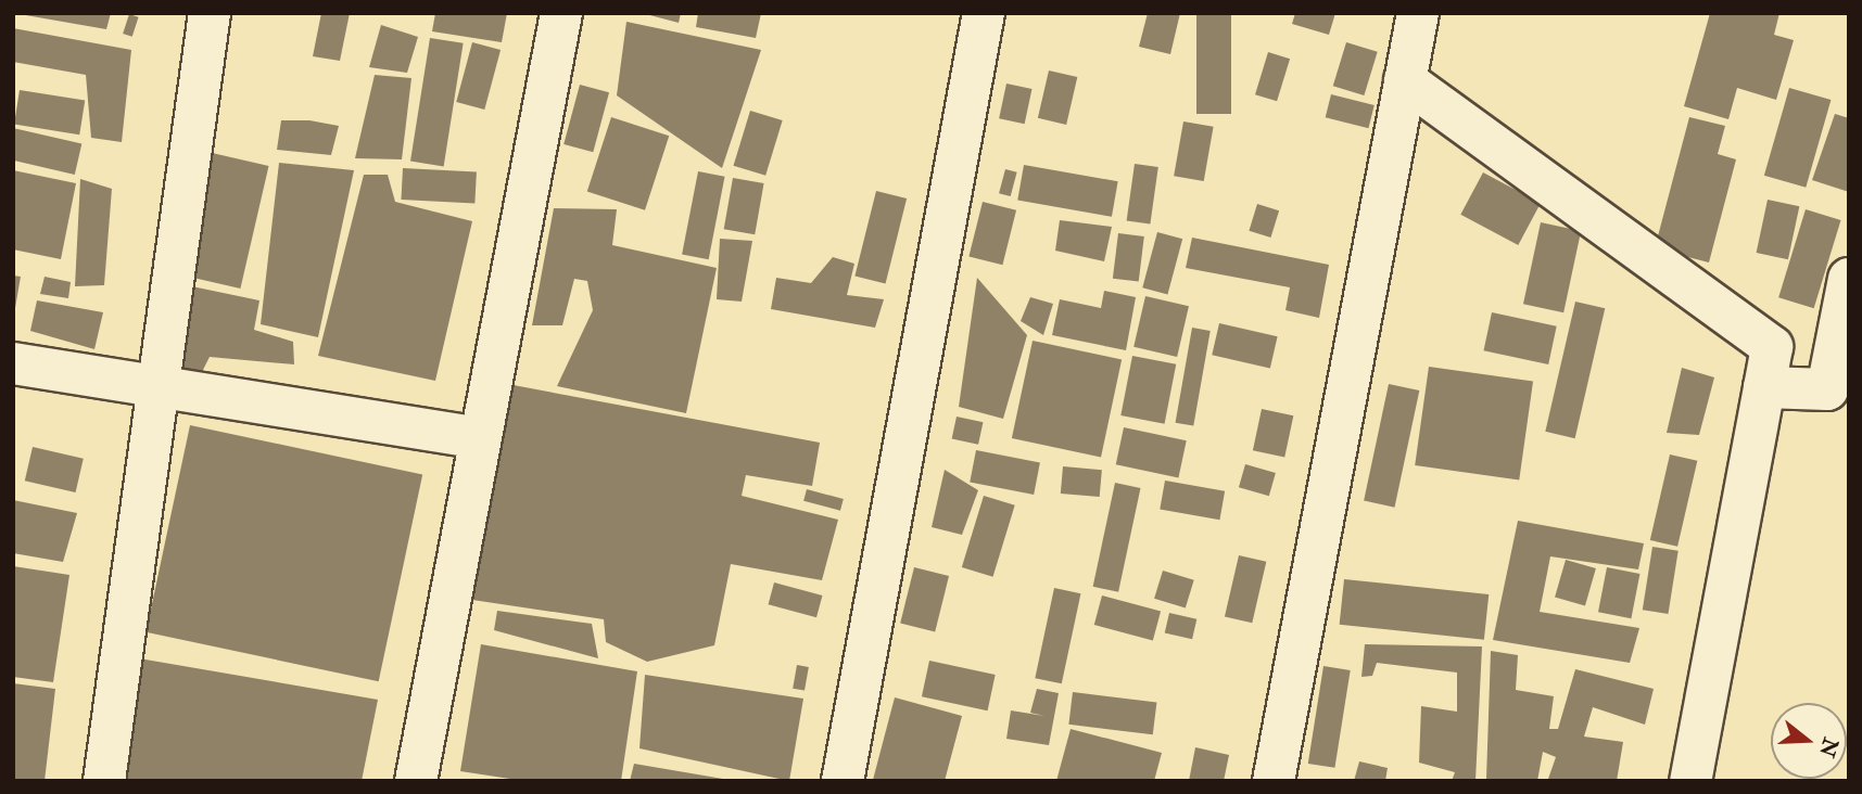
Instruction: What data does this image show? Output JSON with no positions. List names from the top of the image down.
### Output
{
  "north": "right"
}
